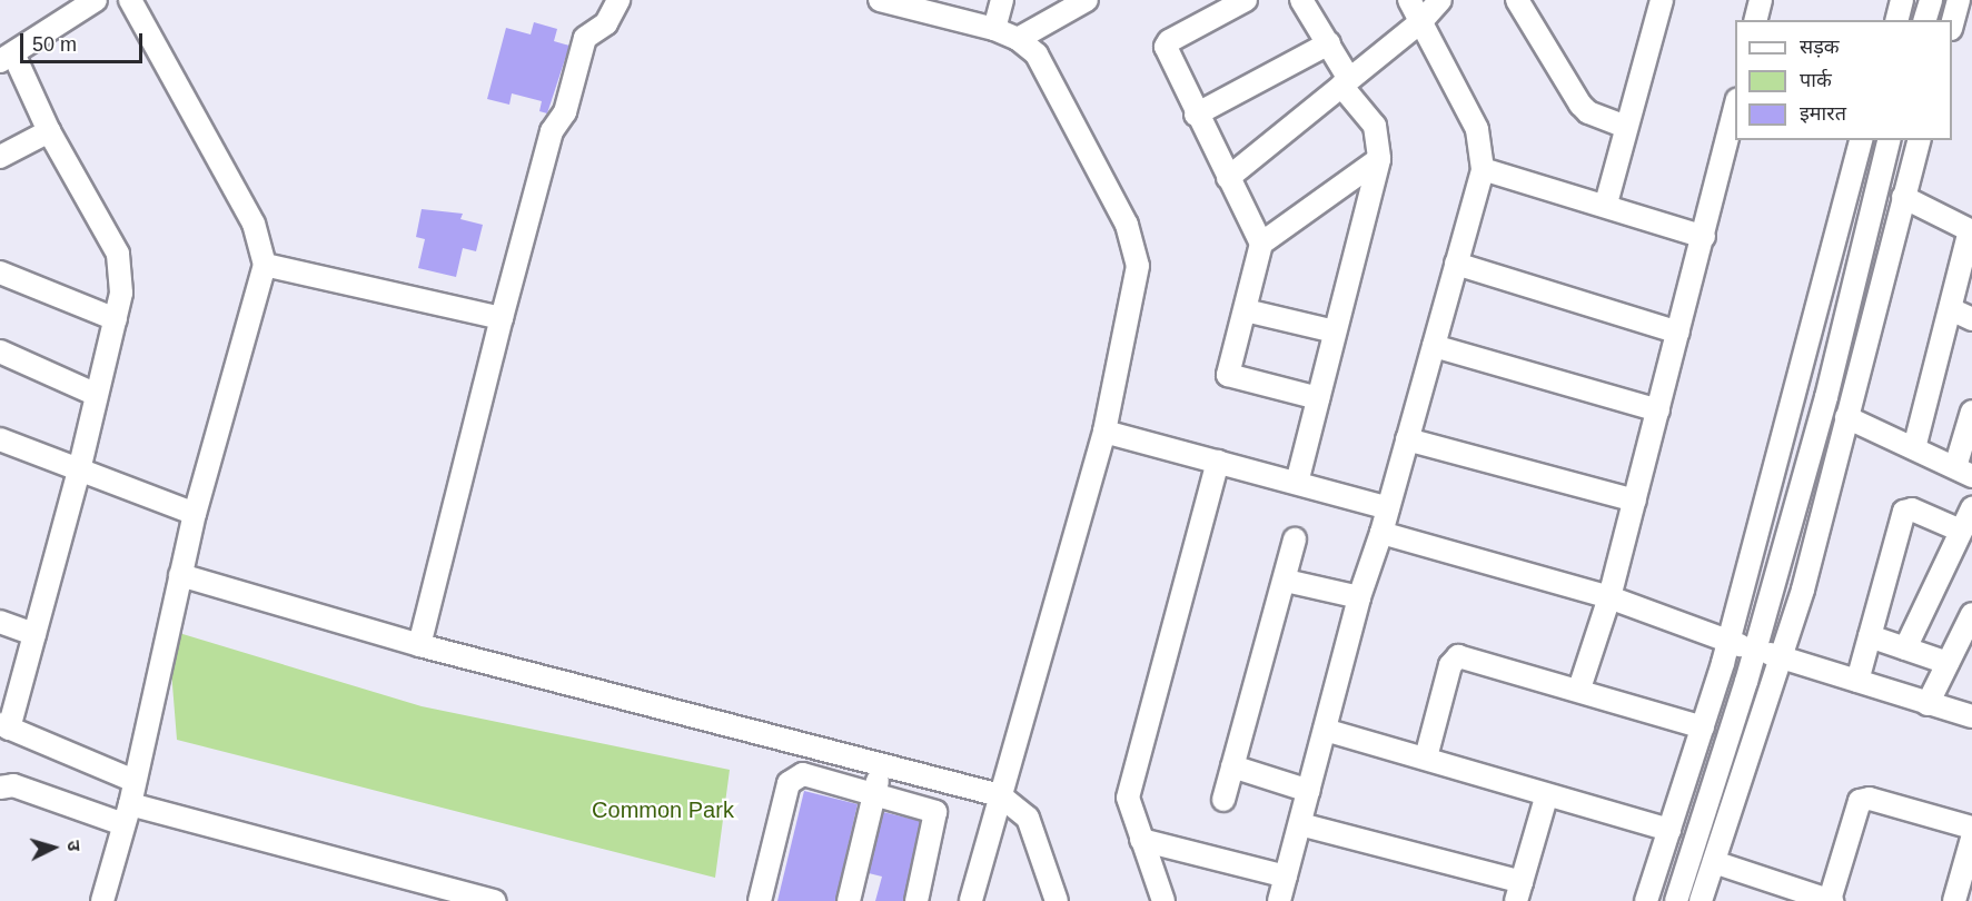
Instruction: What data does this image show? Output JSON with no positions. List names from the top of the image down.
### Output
{
  "parks": ["Common Park"],
  "legend": ["सड़क", "पार्क", "इमारत"],
  "scale_bar": "50 m",
  "north": "right"
}
